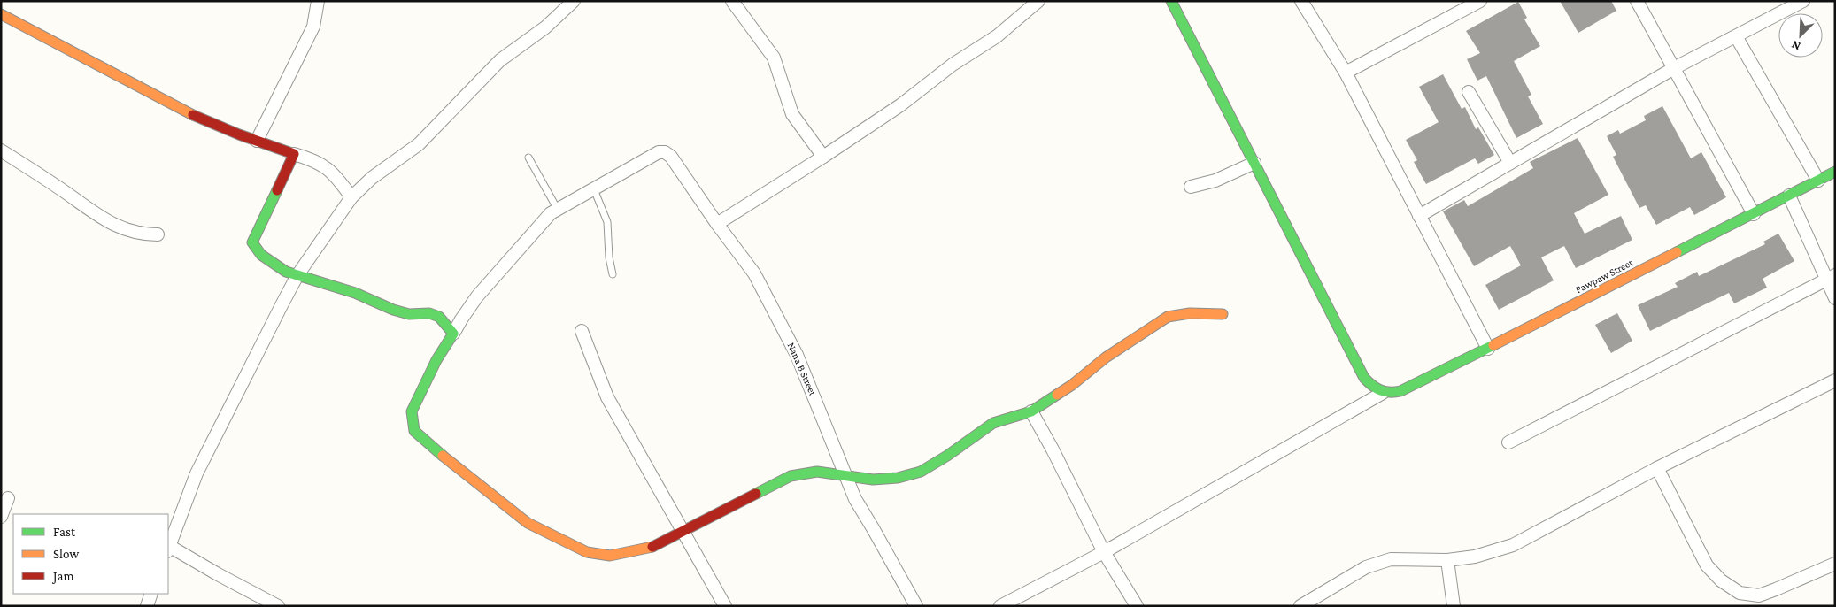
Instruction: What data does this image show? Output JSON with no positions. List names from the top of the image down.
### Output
{
  "streets": {
    "street": ["Pawpaw Street", "Nana B Street"]
  },
  "legend": ["Fast", "Slow", "Jam"],
  "north": "bottom left"
}
